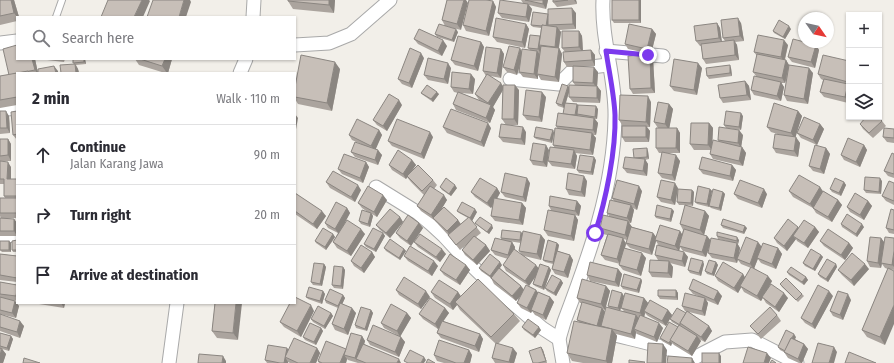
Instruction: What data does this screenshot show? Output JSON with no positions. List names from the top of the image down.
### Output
{
  "north": "bottom right",
  "page": {
    "map_buttons": ["+", "−"],
    "search": "Search here",
    "heading": ["2 min", "Walk · 110 m"],
    "list": [
      ["Continue", "Jalan Karang Jawa", "90 m"],
      ["Turn right", "20 m"],
      "Arrive at destination"
    ]
  }
}
